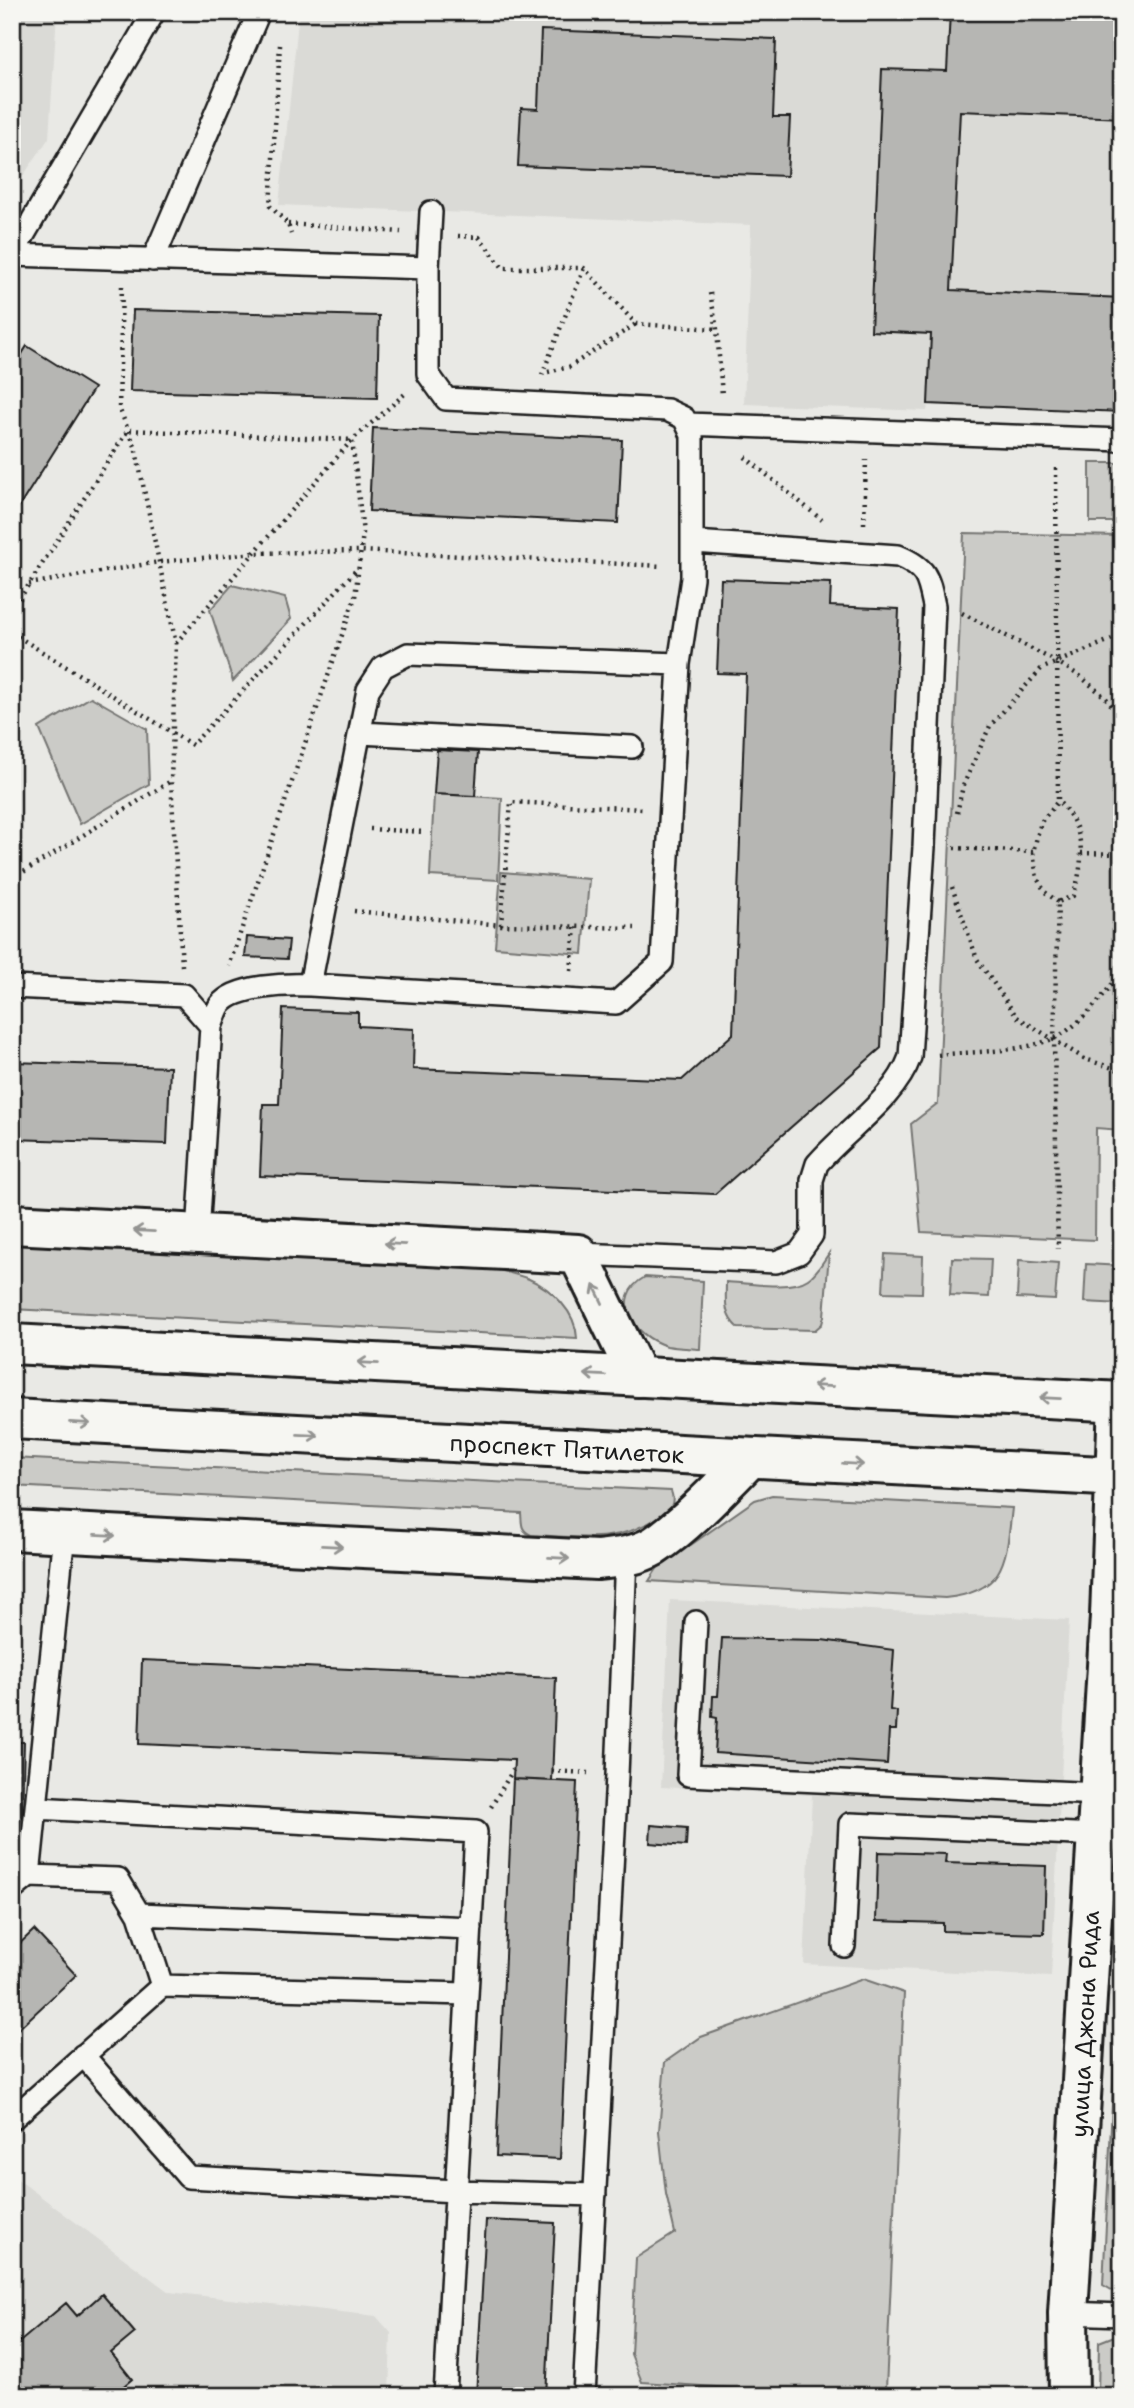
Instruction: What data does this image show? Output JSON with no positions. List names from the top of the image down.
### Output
{
  "streets": {
    "street": ["проспект Пятилеток", "улица Джона Рида"]
  },
  "crossings": [
    ["проспект Пятилеток", "улица Джона Рида"]
  ]
}
